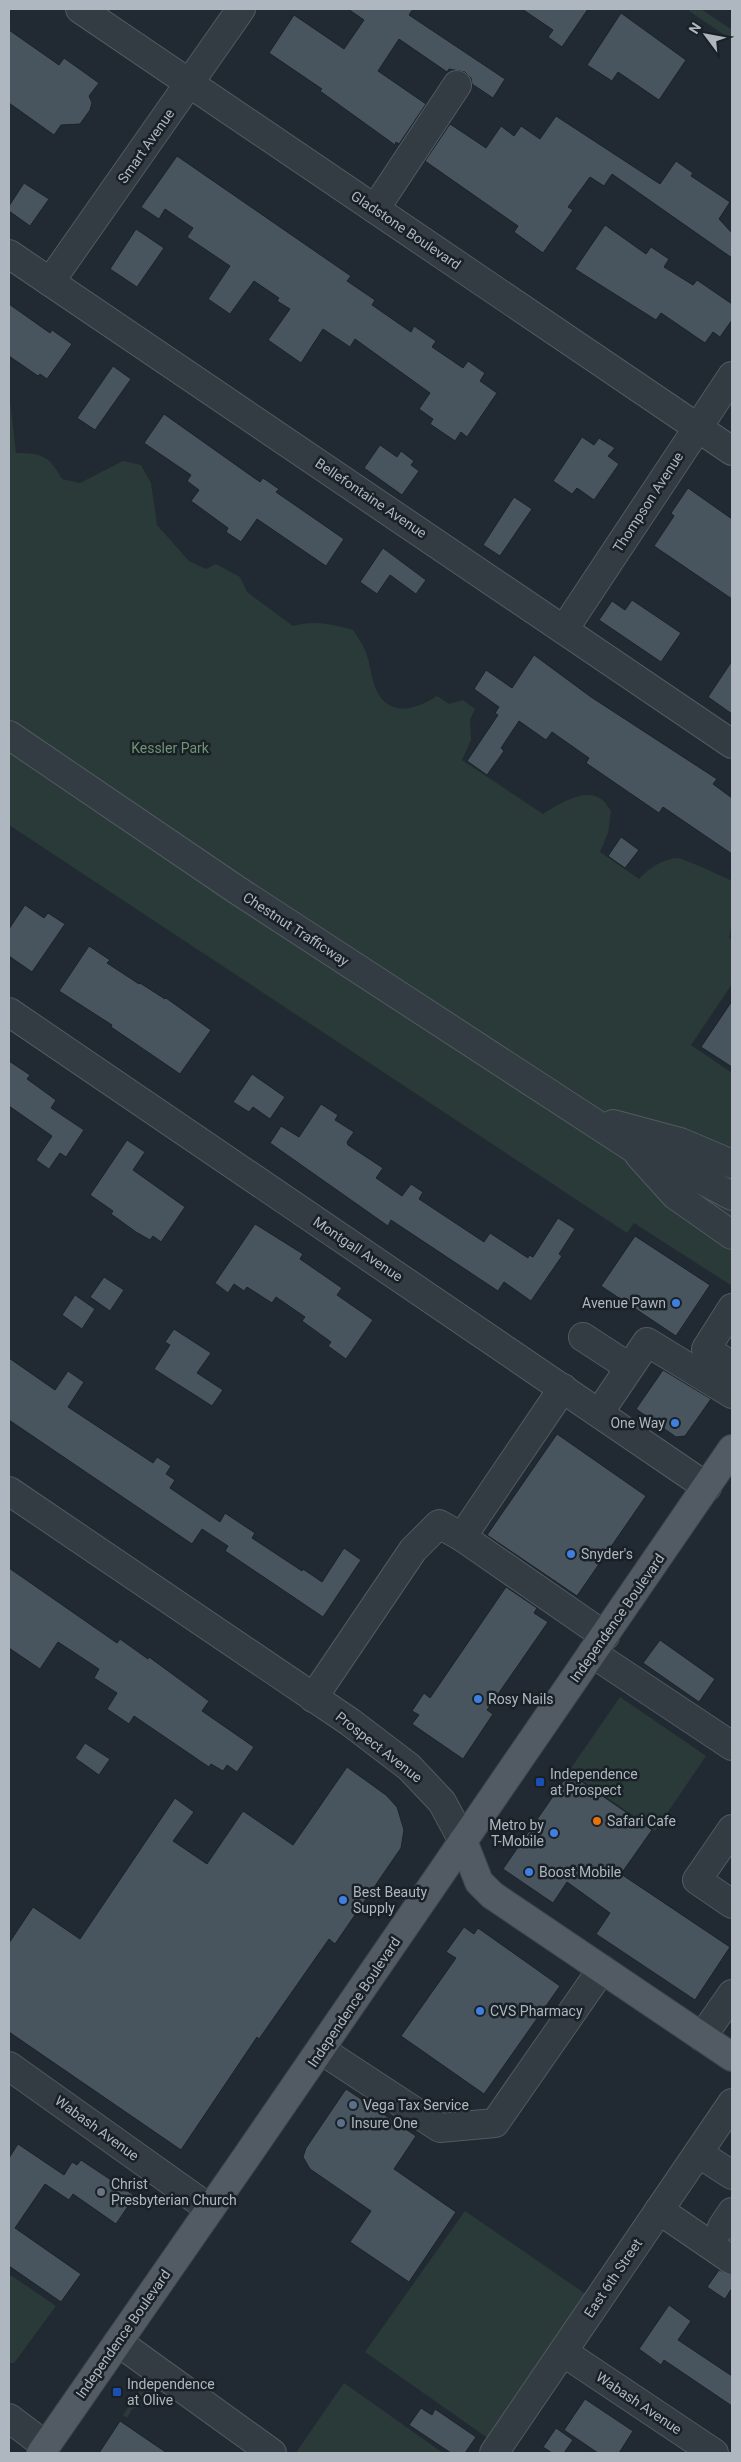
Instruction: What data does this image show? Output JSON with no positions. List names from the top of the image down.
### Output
{
  "streets": {
    "main road": ["Independence Boulevard", "Prospect Avenue"],
    "street": [
      "Smart Avenue",
      "Gladstone Boulevard",
      "Bellefontaine Avenue",
      "Thompson Avenue",
      "Chestnut Trafficway",
      "Montgall Avenue",
      "Wabash Avenue",
      "East 6th Street"
    ]
  },
  "crossings": [
    ["Smart Avenue", "Gladstone Boulevard"],
    ["Smart Avenue", "Bellefontaine Avenue"],
    ["Gladstone Boulevard", "Thompson Avenue"],
    ["Bellefontaine Avenue", "Thompson Avenue"],
    ["Montgall Avenue", "Independence Boulevard"],
    ["Independence Boulevard", "Prospect Avenue"],
    ["Independence Boulevard", "Wabash Avenue"],
    ["Wabash Avenue", "East 6th Street"]
  ],
  "parks": ["Kessler Park"],
  "places": {
    "other": [
      "Avenue Pawn",
      "One Way",
      "Snyder's",
      "Rosy Nails",
      "Safari Cafe",
      "Metro by T-Mobile",
      "Boost Mobile",
      "Best Beauty Supply",
      "CVS Pharmacy",
      "Vega Tax Service",
      "Insure One",
      "Christ Presbyterian Church"
    ],
    "transit": ["Independence at Prospect", "Independence at Olive"]
  },
  "north": "top left"
}
